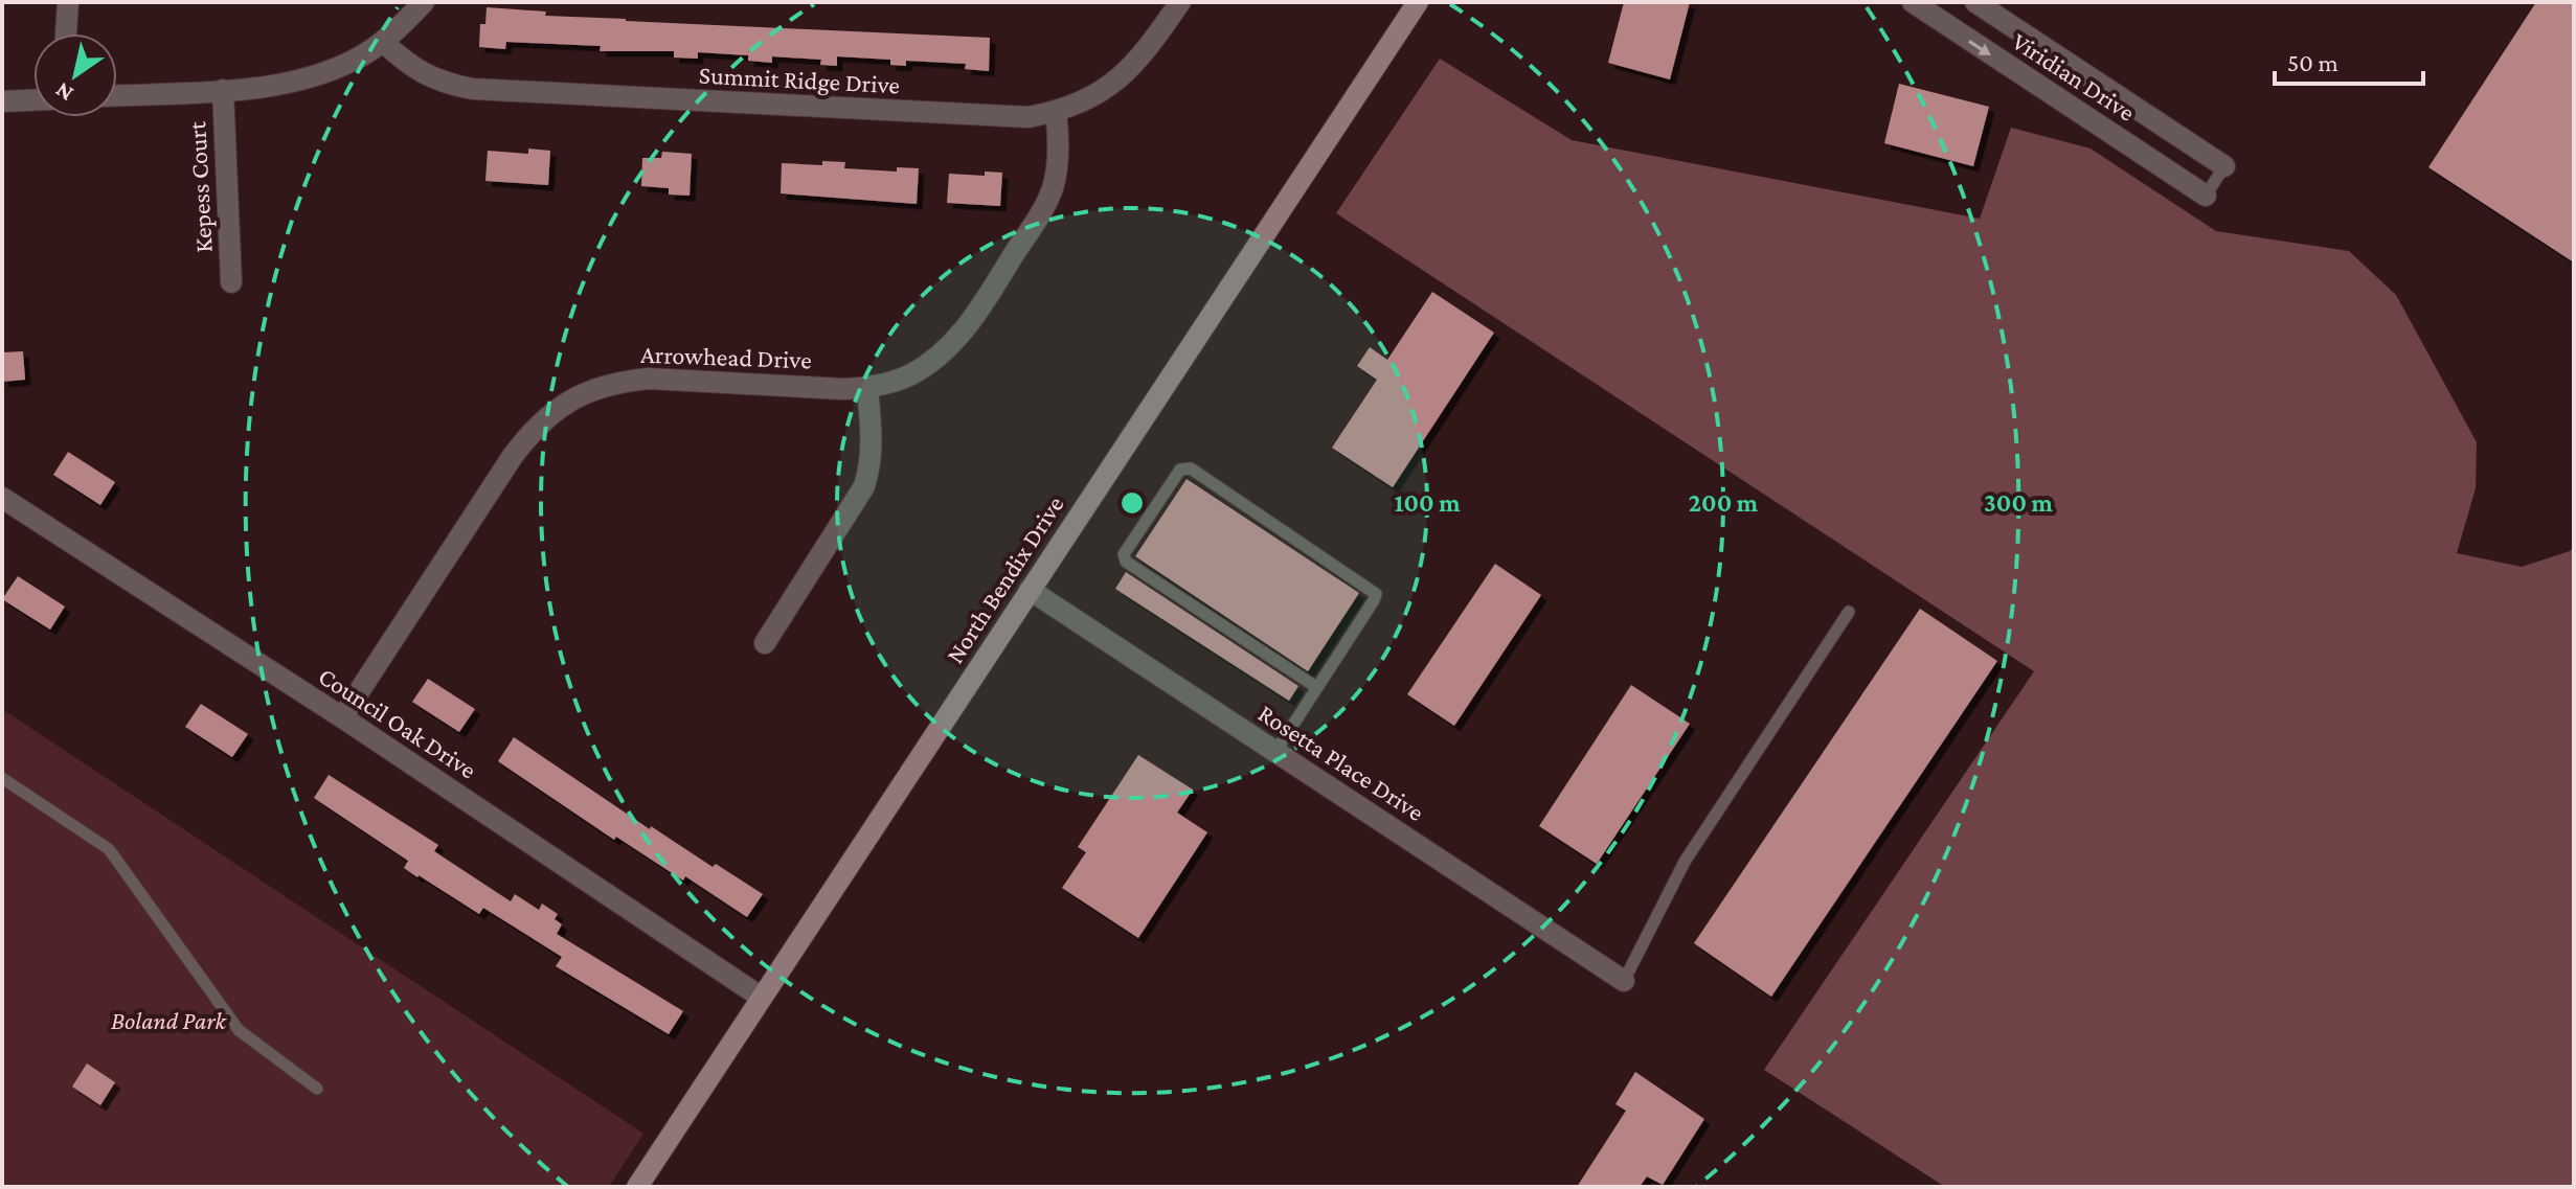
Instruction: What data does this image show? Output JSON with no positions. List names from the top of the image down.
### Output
{
  "streets": {
    "street": [
      "Viridian Drive",
      "Summit Ridge Drive",
      "Kepess Court",
      "Arrowhead Drive",
      "North Bendix Drive",
      "Council Oak Drive",
      "Rosetta Place Drive"
    ]
  },
  "crossings": [
    ["Summit Ridge Drive", "Arrowhead Drive"],
    ["Arrowhead Drive", "Council Oak Drive"],
    ["North Bendix Drive", "Council Oak Drive"],
    ["North Bendix Drive", "Rosetta Place Drive"]
  ],
  "parks": ["Boland Park"],
  "scale_bar": "50 m",
  "north": "bottom left",
  "rings": ["100 m", "200 m", "300 m"]
}
